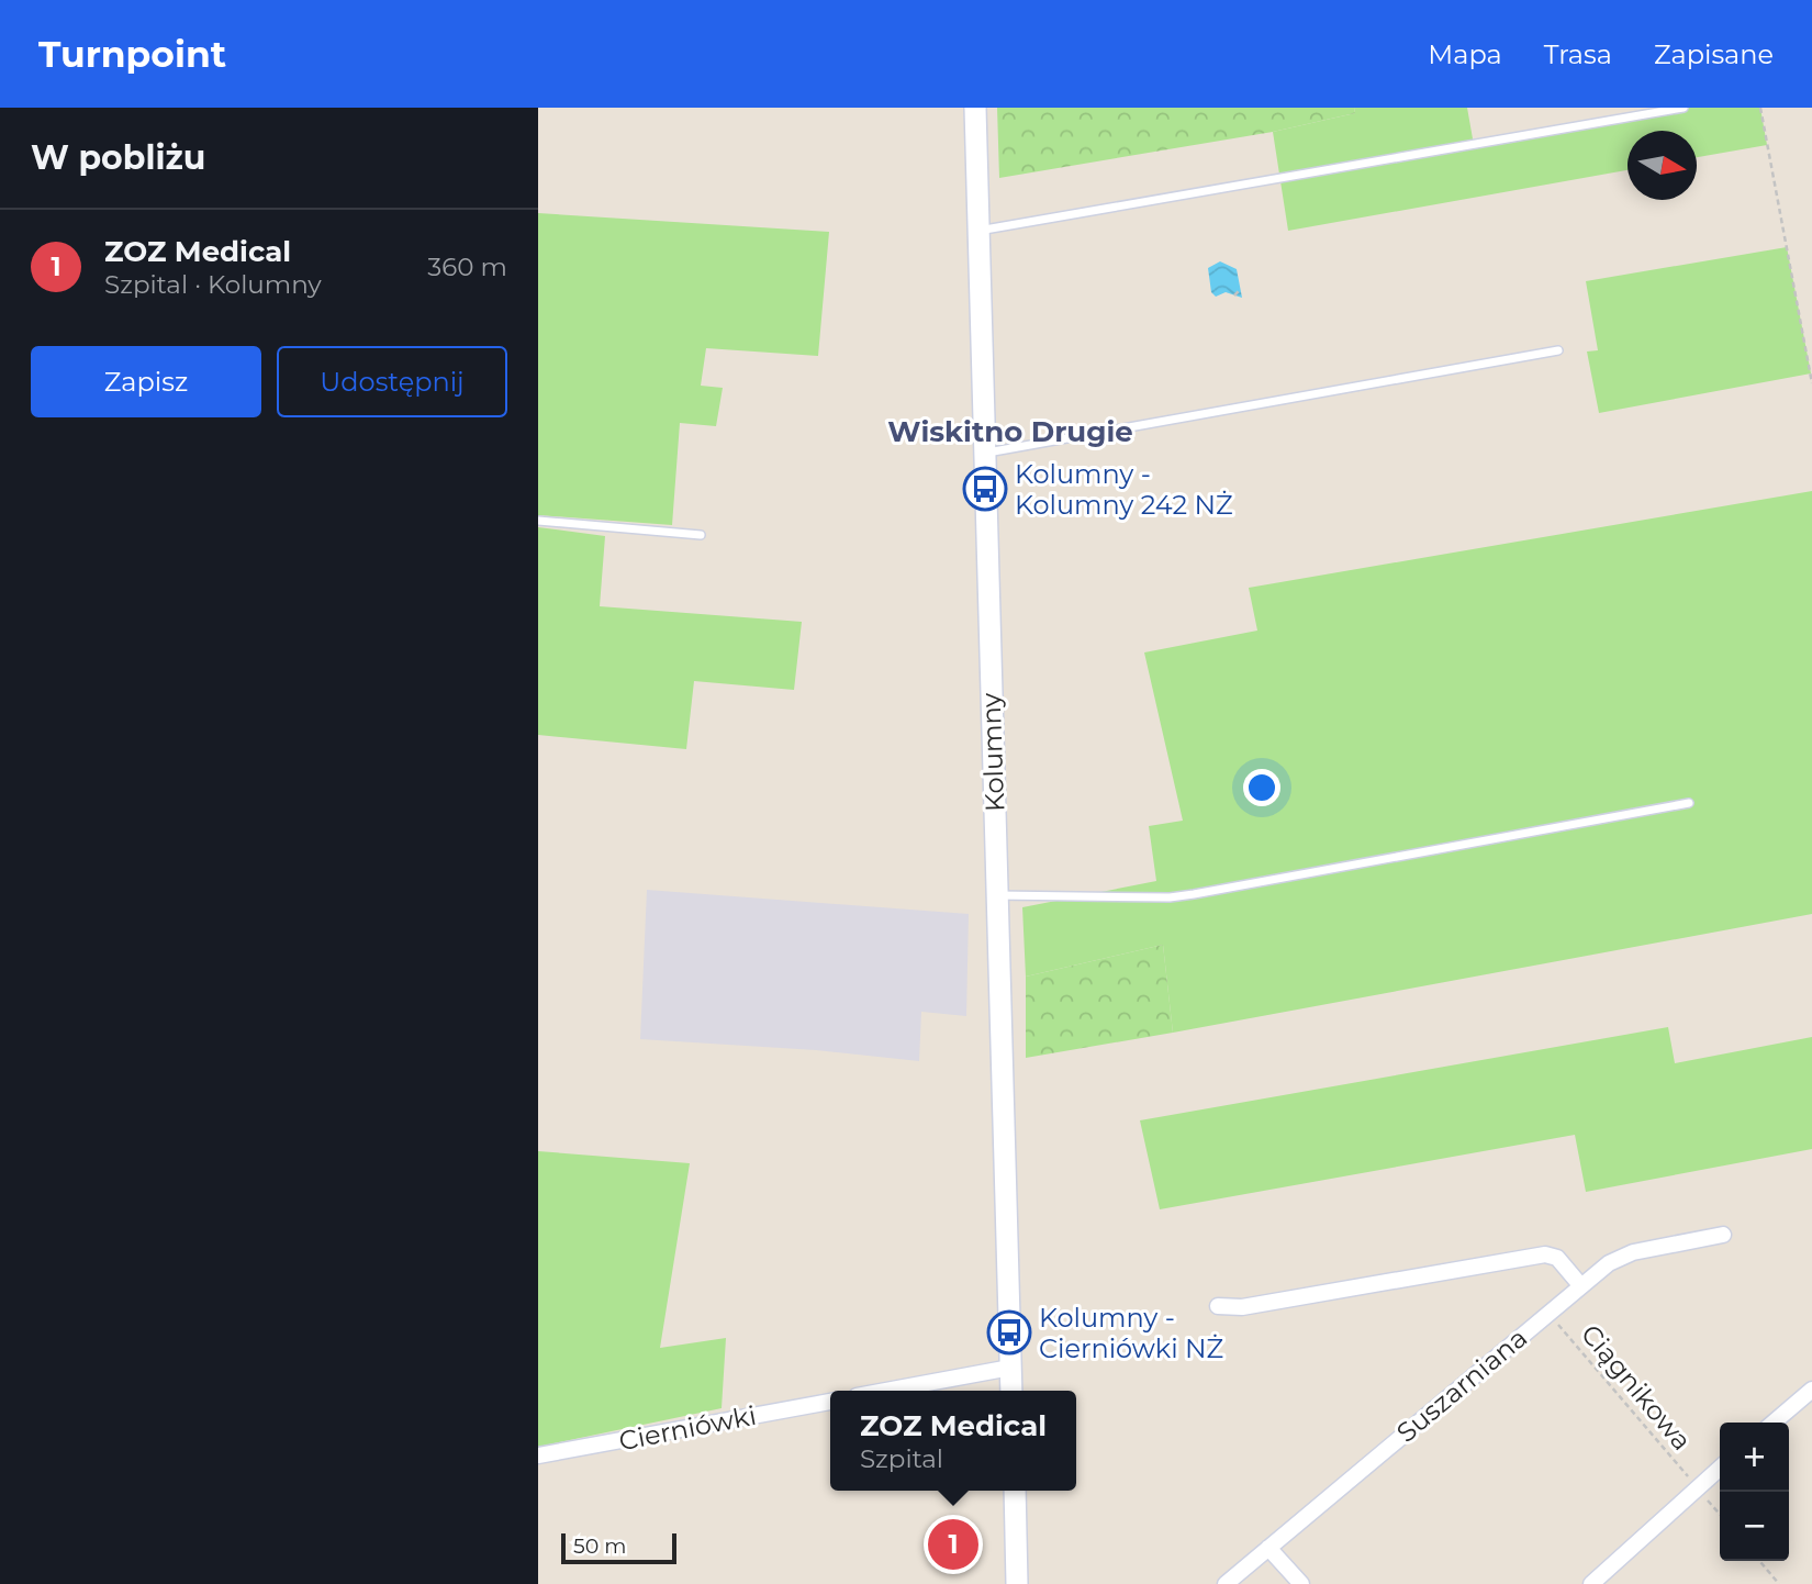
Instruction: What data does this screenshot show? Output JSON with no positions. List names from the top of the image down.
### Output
{
  "streets": {
    "street": ["Kolumny", "Suszarniana", "Cierniówki"],
    "path": ["Ciągnikowa"]
  },
  "crossings": [
    ["Suszarniana", "Ciągnikowa"]
  ],
  "districts": ["Wiskitno Drugie"],
  "places": {
    "bus stop": ["Kolumny - Kolumny 242 NŻ", "Kolumny - Cierniówki NŻ"]
  },
  "scale_bar": "50 m",
  "north": "right",
  "page": {
    "header": "Turnpoint",
    "nav": ["Mapa", "Trasa", "Zapisane"],
    "heading": "W pobliżu",
    "list": [
      {
        "mark": "1",
        "name": "ZOZ Medical",
        "note": "Szpital · Kolumny",
        "value": "360 m"
      }
    ],
    "buttons": ["Zapisz", "Udostępnij"],
    "popup": ["ZOZ Medical", "Szpital"],
    "map_buttons": ["+", "−"],
    "pins": "1",
    "scale": "50 m"
  }
}
